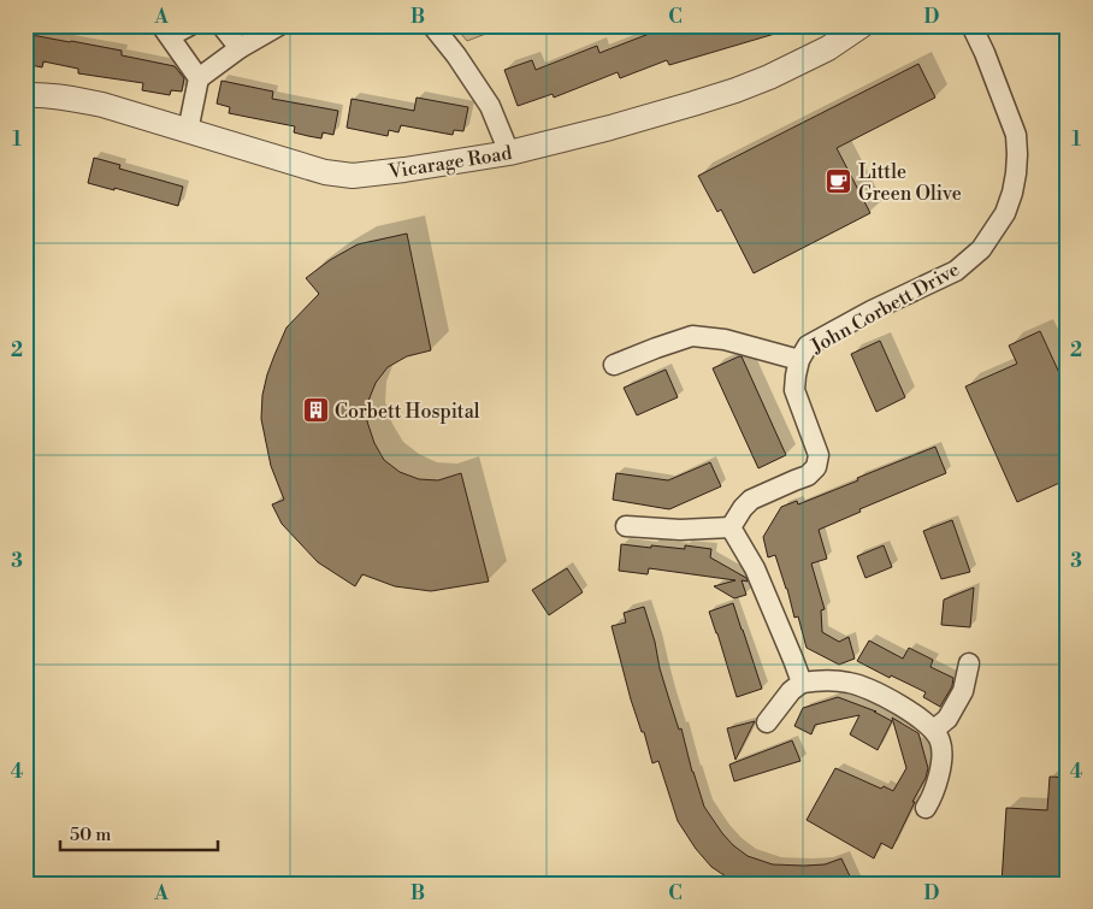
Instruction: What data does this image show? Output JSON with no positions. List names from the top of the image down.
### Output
{
  "streets": {
    "street": ["Vicarage Road", "John Corbett Drive"]
  },
  "places": {
    "cafe": ["Little Green Olive"],
    "building": ["Corbett Hospital"]
  },
  "scale_bar": "50 m",
  "grid": {
    "columns": [
      "A",
      "B",
      "C",
      "D"
    ],
    "rows": [
      "1",
      "2",
      "3",
      "4"
    ]
  }
}
